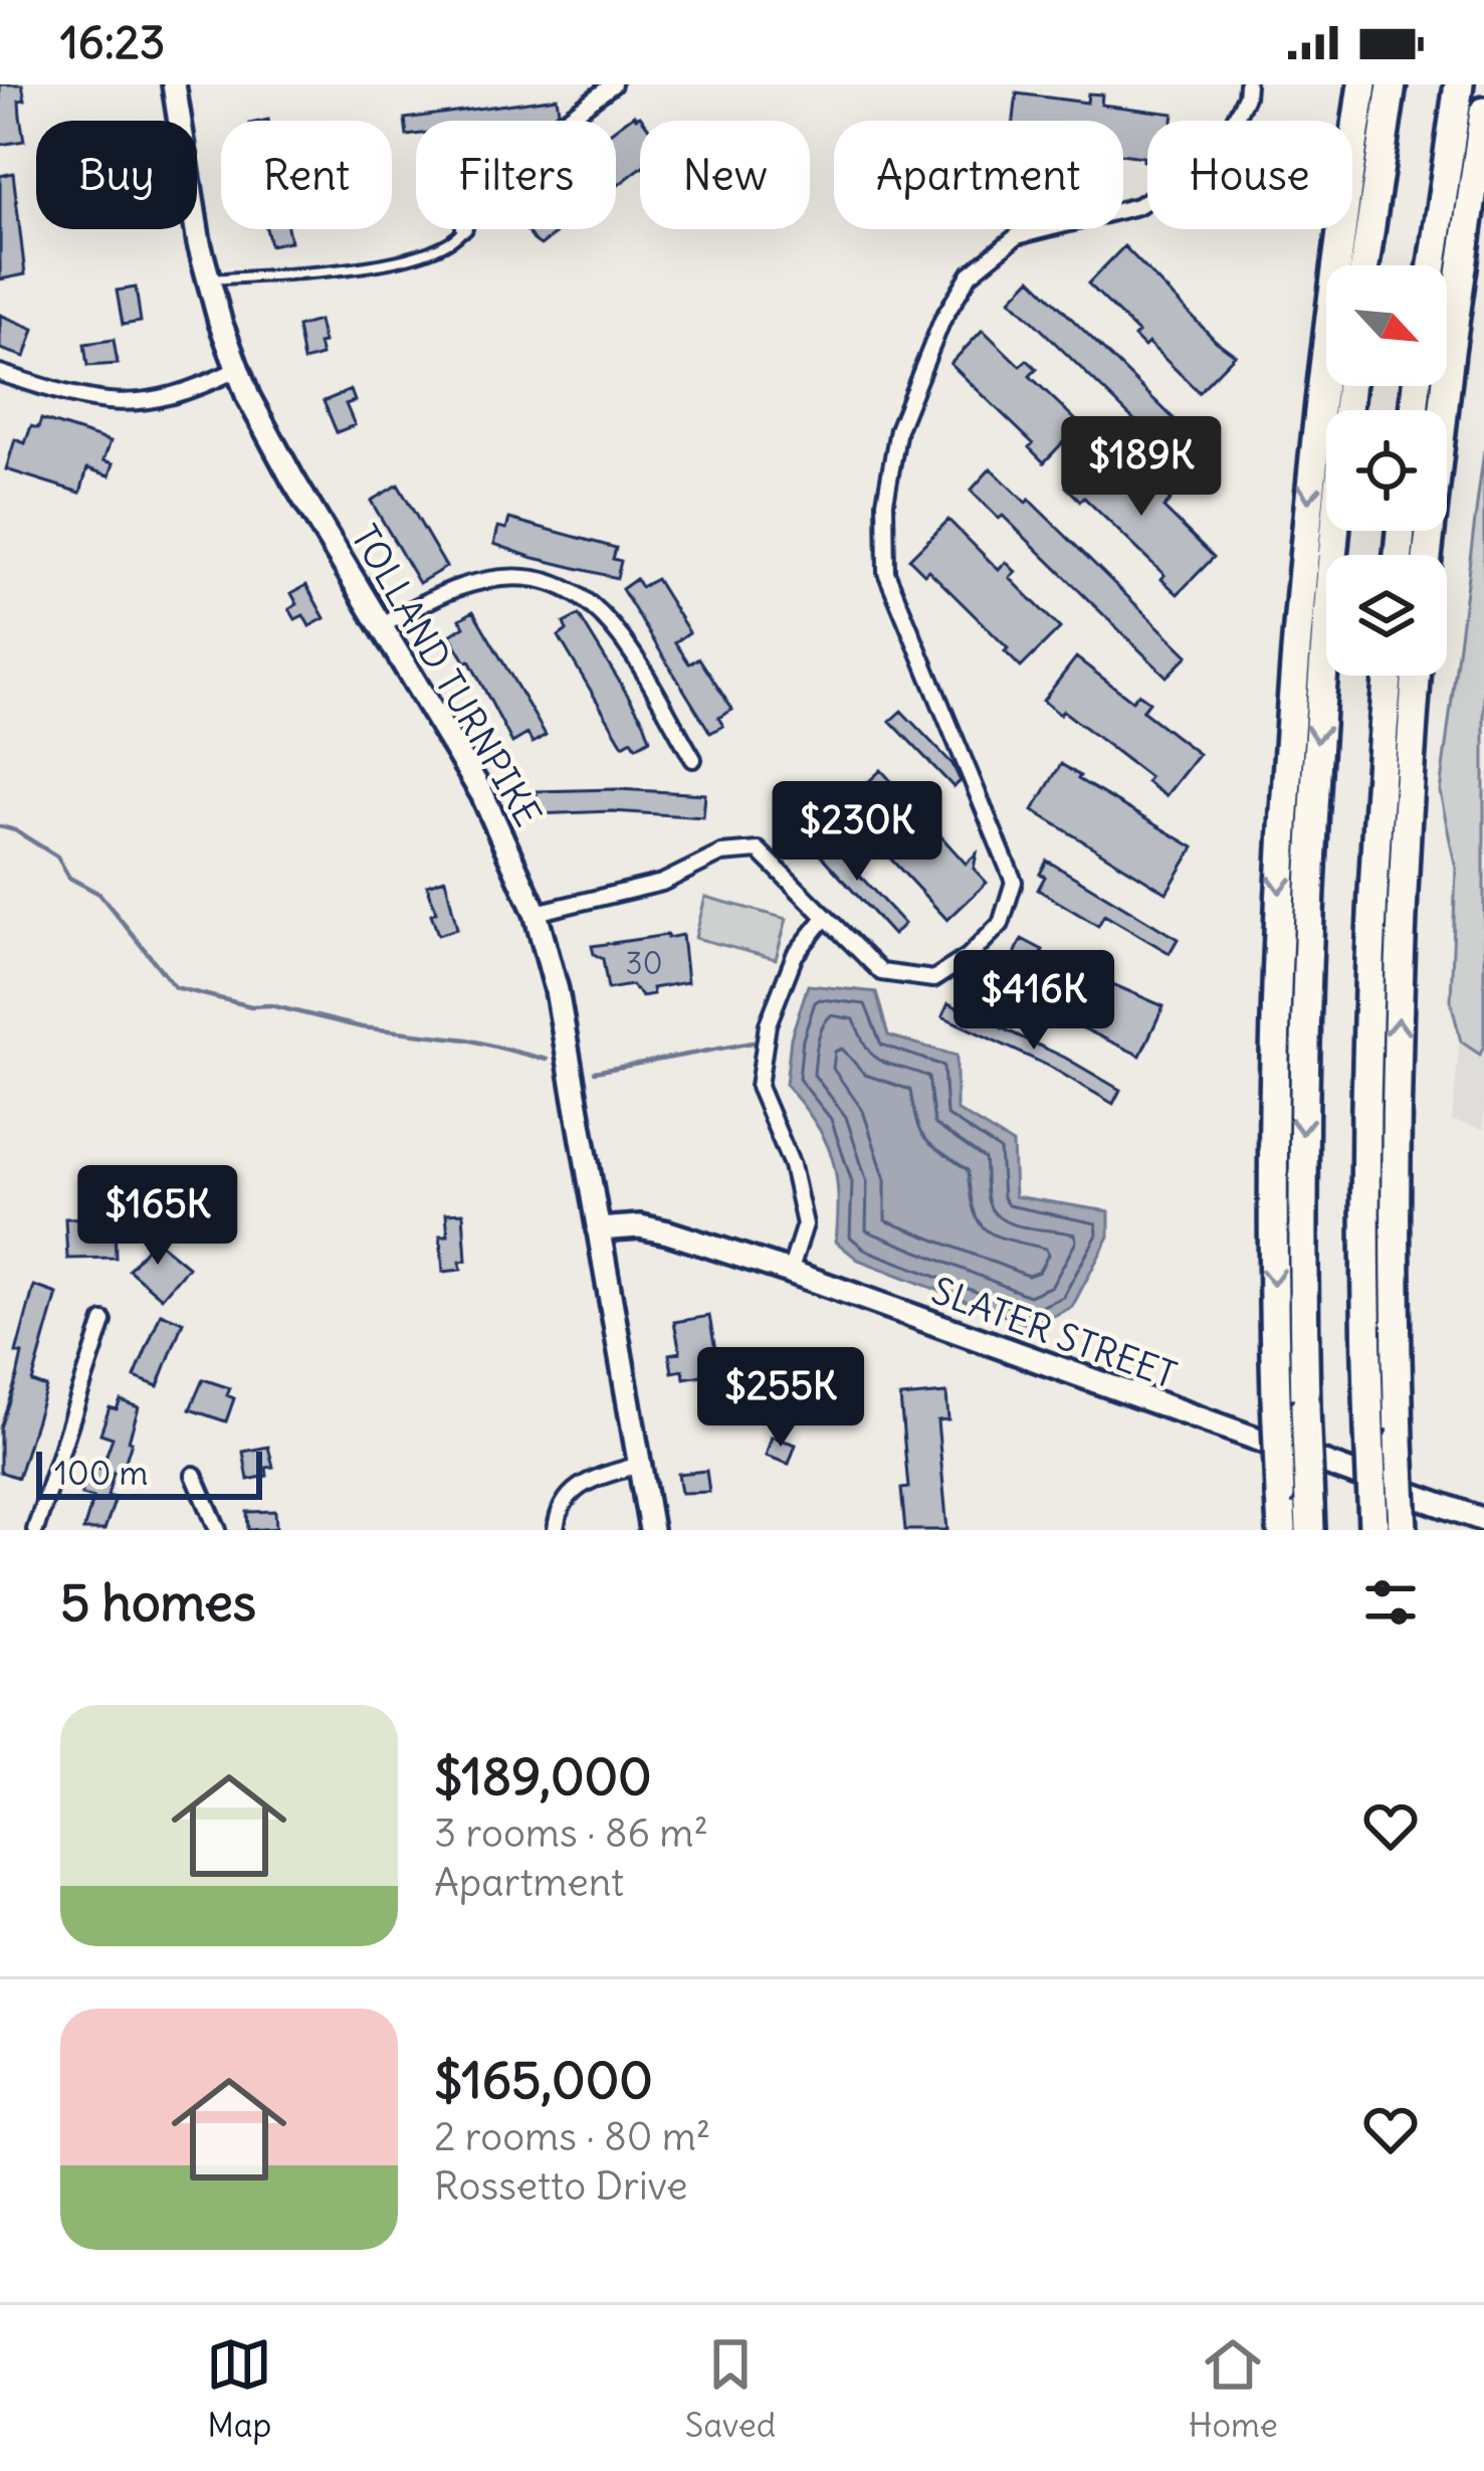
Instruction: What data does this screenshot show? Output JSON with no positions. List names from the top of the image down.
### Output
{
  "streets": {
    "street": ["TOLLAND TURNPIKE", "SLATER STREET"]
  },
  "crossings": [
    ["TOLLAND TURNPIKE", "SLATER STREET"]
  ],
  "house_numbers": ["30"],
  "scale_bar": "100 m",
  "north": "bottom right",
  "page": {
    "status": "16:23",
    "chip": [
      "Buy",
      "Rent",
      "Filters",
      "New",
      "Apartment",
      "House"
    ],
    "price": [
      "$189K",
      "$230K",
      "$416K",
      "$165K",
      "$255K"
    ],
    "scale": "100 m",
    "heading": "5 homes",
    "list": [
      {
        "name": "$189,000",
        "note": "3 rooms · 86 m² · Apartment"
      },
      {
        "name": "$165,000",
        "note": "2 rooms · 80 m² · Rossetto Drive"
      }
    ],
    "tabs": ["Map", "Saved", "Home"]
  }
}
